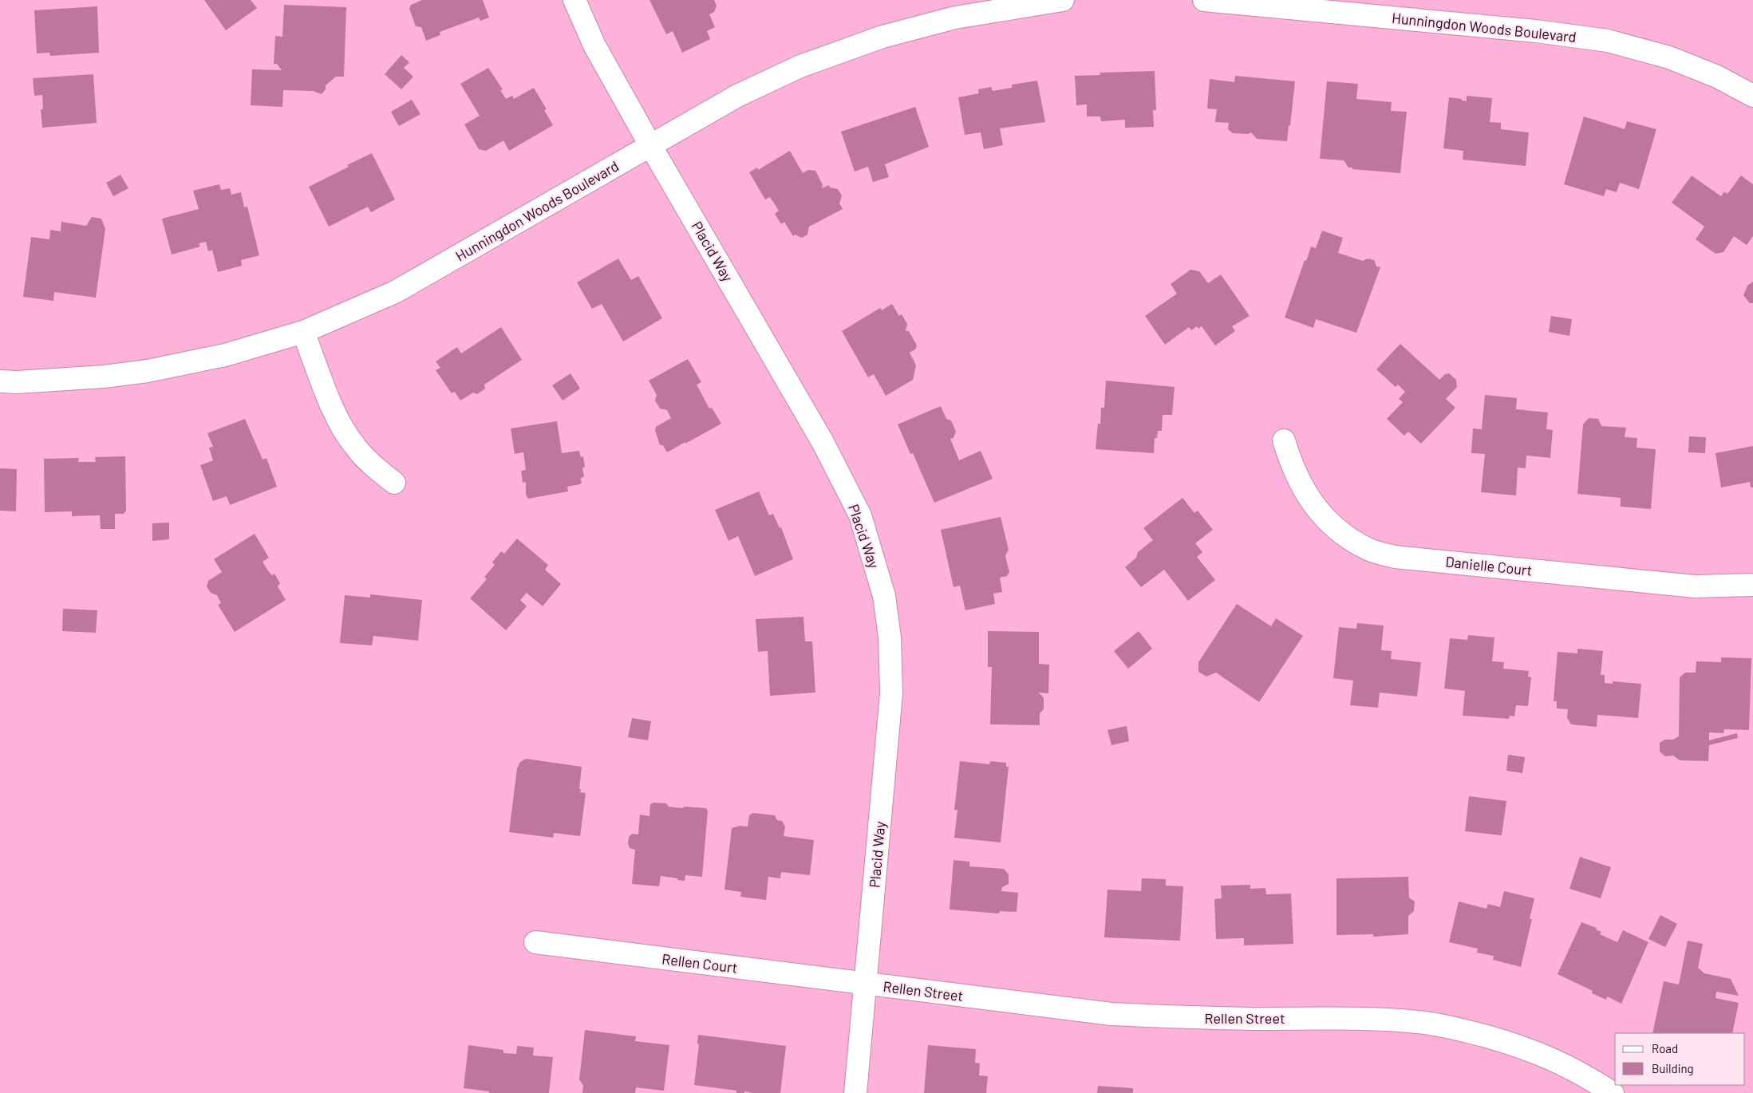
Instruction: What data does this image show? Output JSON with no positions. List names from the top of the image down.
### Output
{
  "streets": {
    "street": [
      "Hunningdon Woods Boulevard",
      "Placid Way",
      "Danielle Court",
      "Rellen Court",
      "Rellen Street"
    ]
  },
  "crossings": [
    ["Hunningdon Woods Boulevard", "Placid Way"],
    ["Placid Way", "Rellen Court"],
    ["Placid Way", "Rellen Street"],
    ["Rellen Court", "Rellen Street"]
  ],
  "legend": ["Road", "Building"]
}
